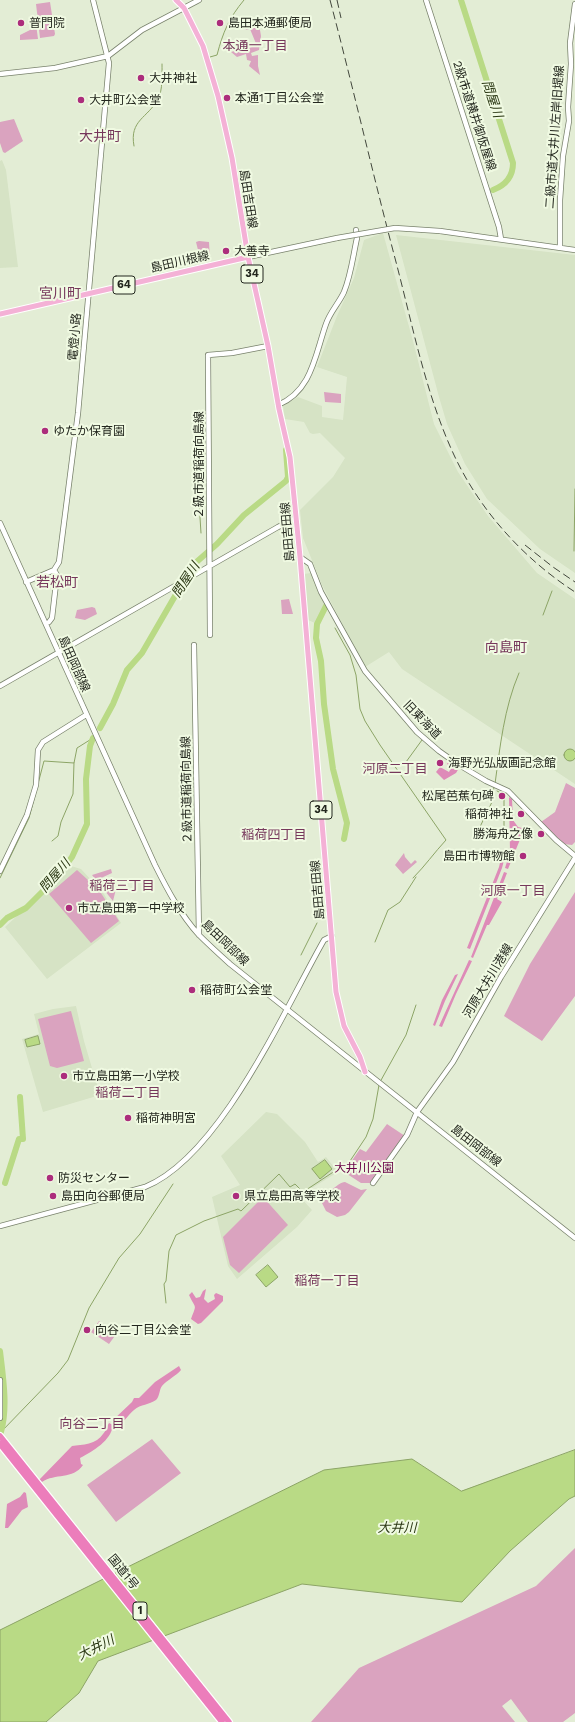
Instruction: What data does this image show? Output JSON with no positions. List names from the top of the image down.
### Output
{
  "streets": {
    "highway": ["国道1号", "1"],
    "main road": [
      "島田吉田線",
      "島田川根線",
      "34",
      "64"
    ],
    "street": [
      "2級市道横井御仮屋線",
      "二級市道大井川左岸旧堤線",
      "電燈小路",
      "２級市道稲荷向島線",
      "島田岡部線",
      "旧東海道",
      "河原大井川港線"
    ]
  },
  "crossings": [
    ["島田吉田線", "島田川根線"],
    ["島田吉田線", "２級市道稲荷向島線"],
    ["島田吉田線", "島田岡部線"],
    ["島田吉田線", "旧東海道"],
    ["島田川根線", "電燈小路"],
    ["２級市道稲荷向島線", "島田岡部線"],
    ["島田岡部線", "河原大井川港線"],
    ["旧東海道", "河原大井川港線"]
  ],
  "districts": [
    "本通一丁目",
    "大井町",
    "宮川町",
    "若松町",
    "向島町",
    "河原二丁目",
    "稲荷四丁目",
    "稲荷三丁目",
    "河原一丁目",
    "稲荷二丁目",
    "稲荷一丁目",
    "向谷二丁目"
  ],
  "water": ["問屋川", "大井川"],
  "parks": ["大井川公園"],
  "places": [
    "普門院",
    "島田本通郵便局",
    "大井神社",
    "本通1丁目公会堂",
    "大井町公会堂",
    "大善寺",
    "ゆたか保育園",
    "海野光弘版画記念館",
    "松尾芭蕉句碑",
    "稲荷神社",
    "勝海舟之像",
    "島田市博物館",
    "市立島田第一中学校",
    "稲荷町公会堂",
    "市立島田第一小学校",
    "稲荷神明宮",
    "防災センター",
    "島田向谷郵便局",
    "県立島田高等学校",
    "向谷二丁目公会堂"
  ]
}
